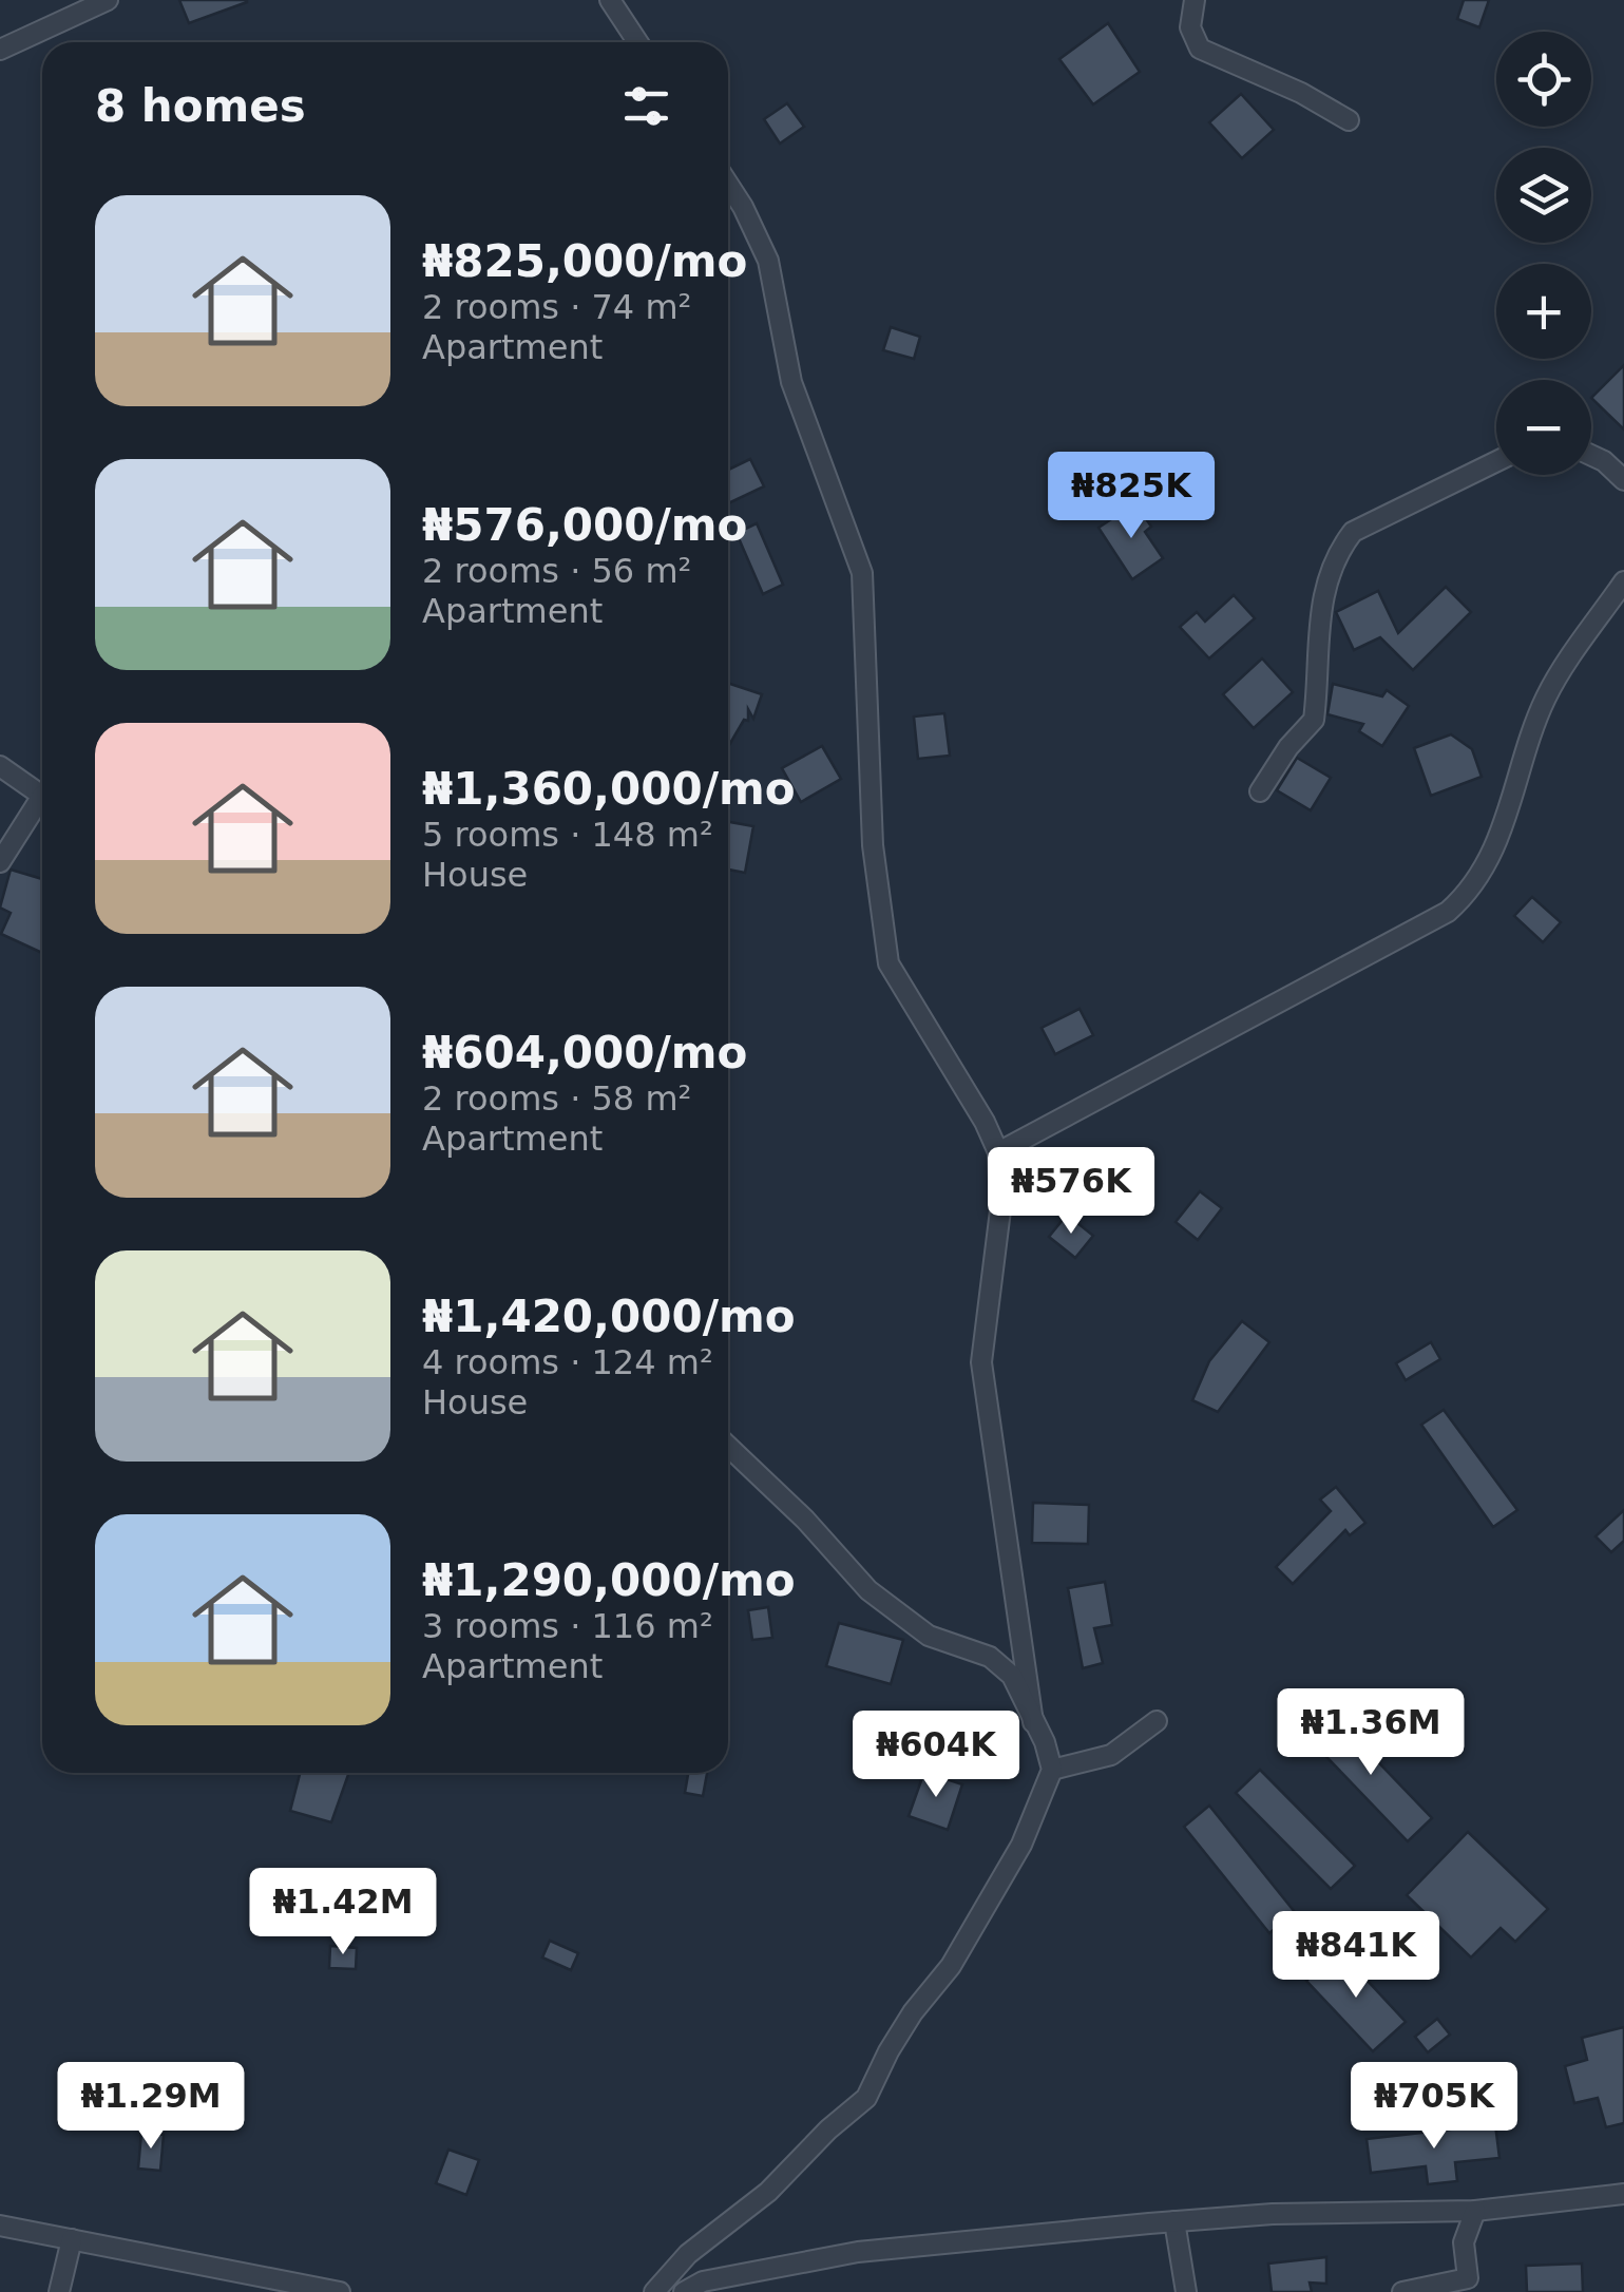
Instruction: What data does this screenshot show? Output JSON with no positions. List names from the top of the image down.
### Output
{
  "page": {
    "map_buttons": ["+", "−"],
    "heading": "8 homes",
    "list": [
      {
        "name": "₦825,000/mo",
        "note": "2 rooms · 74 m² · Apartment"
      },
      {
        "name": "₦576,000/mo",
        "note": "2 rooms · 56 m² · Apartment"
      },
      {
        "name": "₦1,360,000/mo",
        "note": "5 rooms · 148 m² · House"
      },
      {
        "name": "₦604,000/mo",
        "note": "2 rooms · 58 m² · Apartment"
      },
      {
        "name": "₦1,420,000/mo",
        "note": "4 rooms · 124 m² · House"
      },
      {
        "name": "₦1,290,000/mo",
        "note": "3 rooms · 116 m² · Apartment"
      }
    ],
    "price": [
      "₦825K",
      "₦576K",
      "₦1.36M",
      "₦604K",
      "₦1.42M",
      "₦841K",
      "₦1.29M",
      "₦705K"
    ]
  }
}
